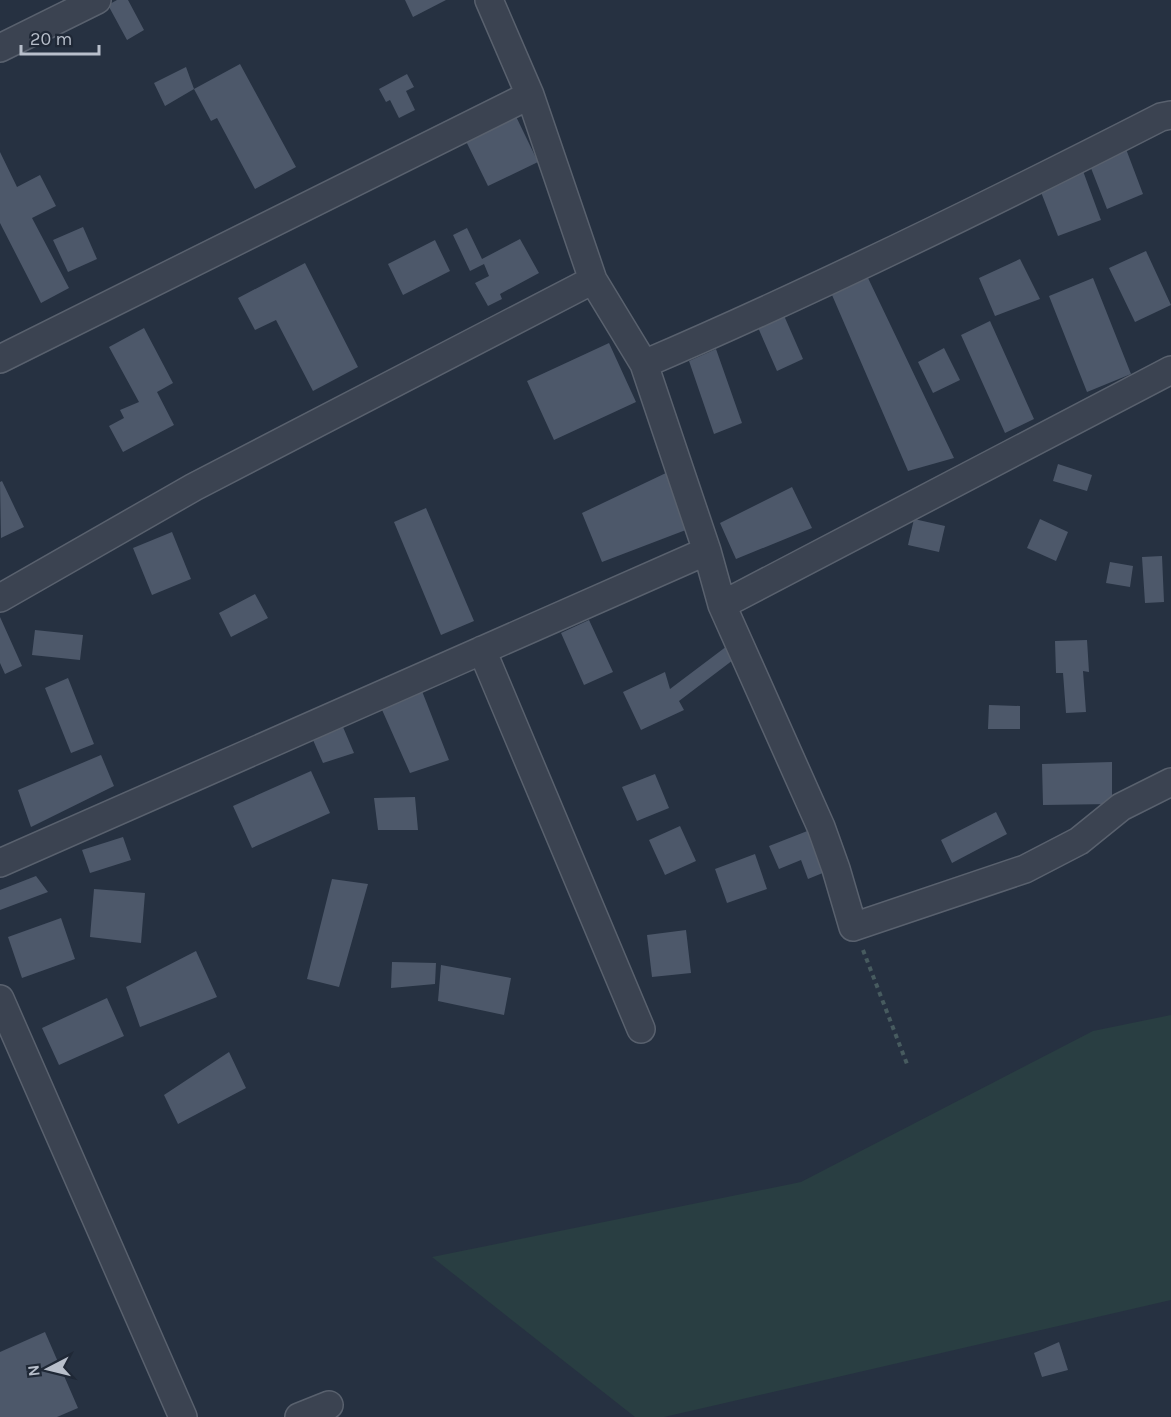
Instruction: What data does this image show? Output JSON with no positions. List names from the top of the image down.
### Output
{
  "scale_bar": "20 m",
  "north": "left"
}
